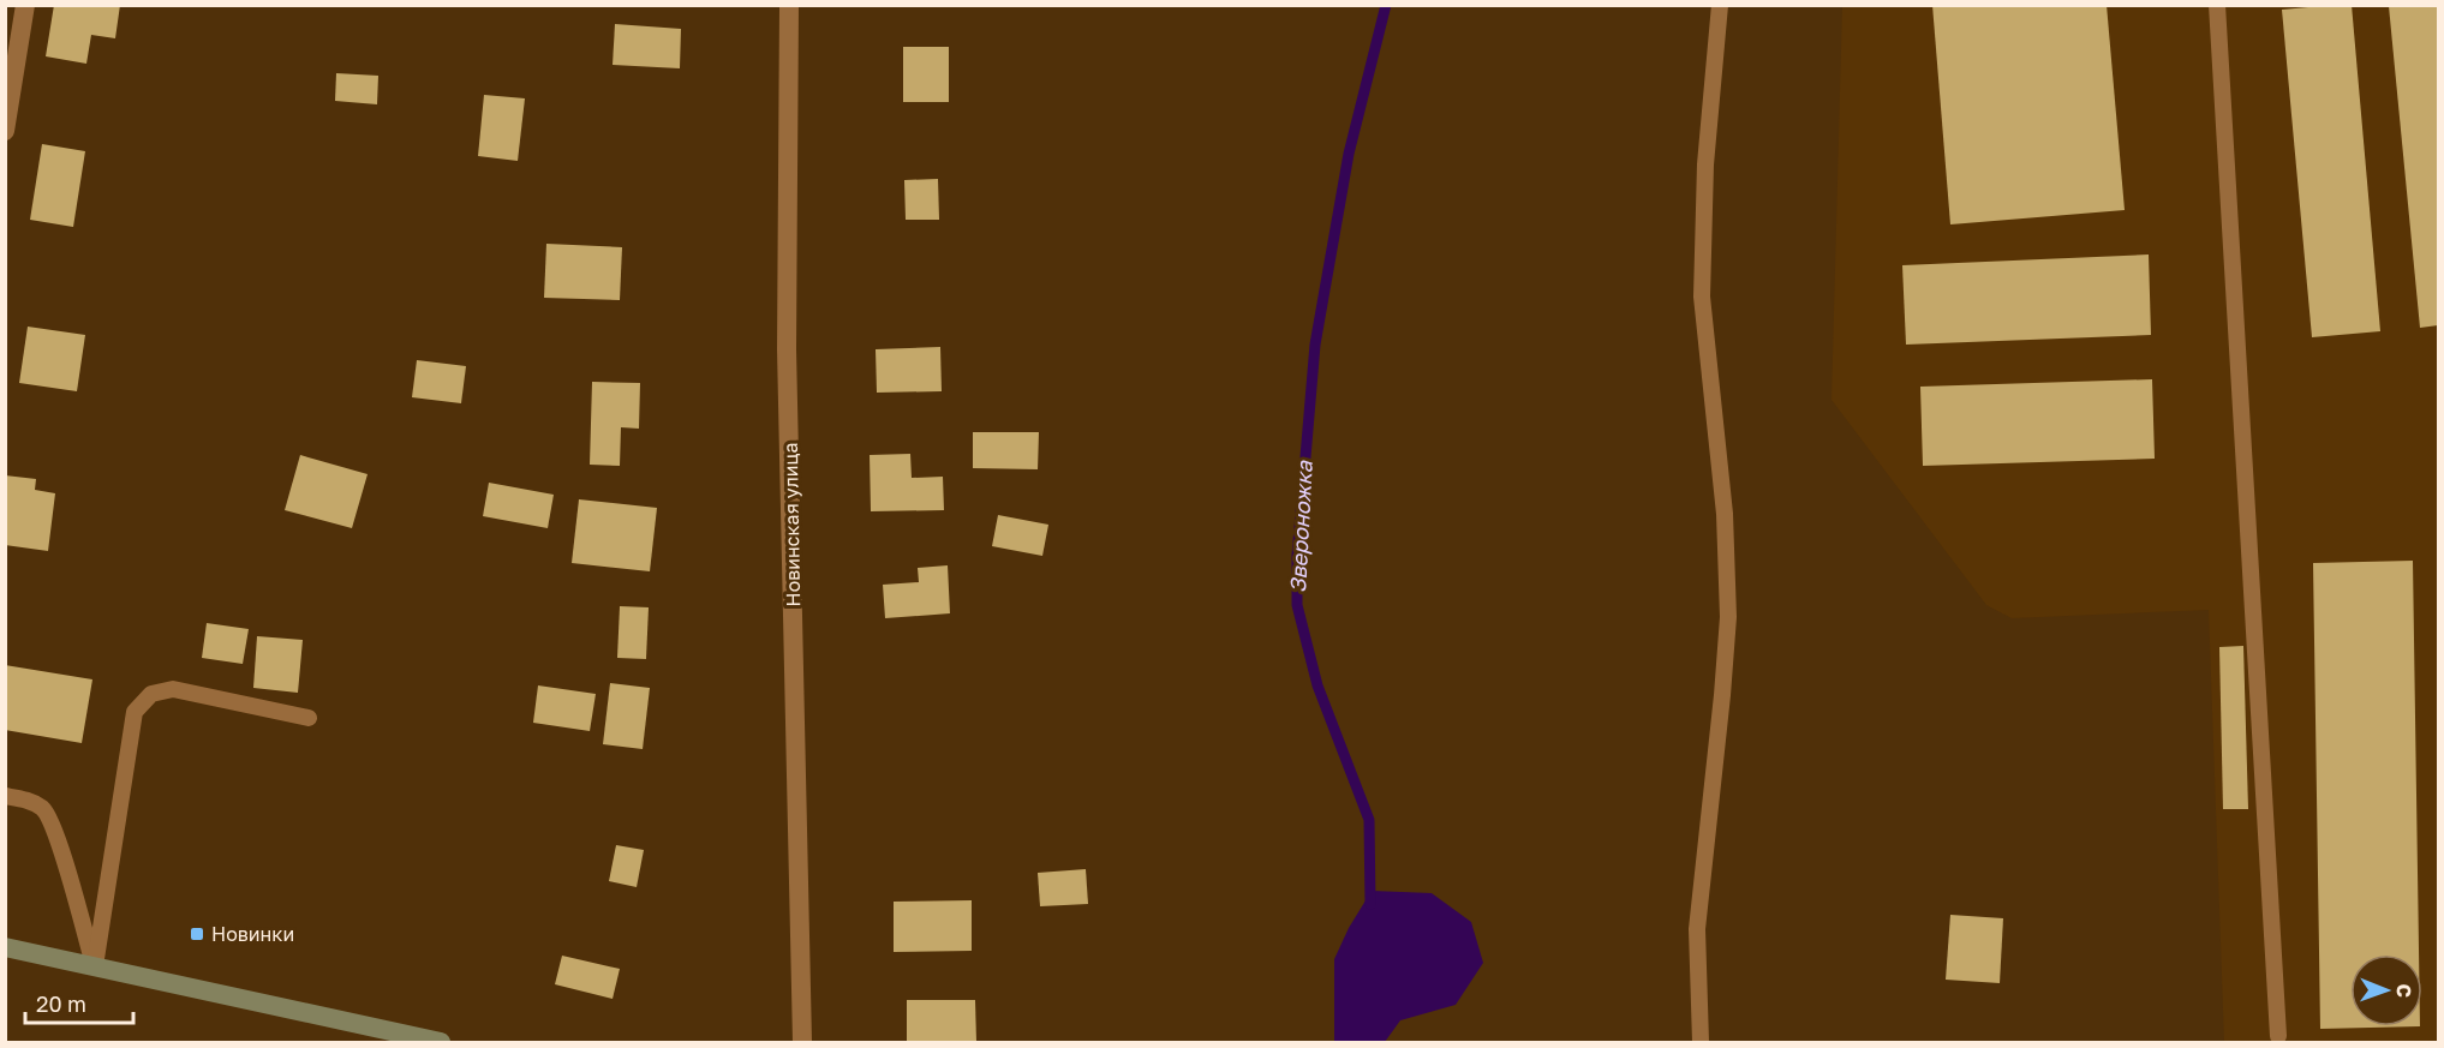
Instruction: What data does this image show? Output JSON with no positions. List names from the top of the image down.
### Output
{
  "streets": {
    "street": ["Новинская улица"]
  },
  "water": ["Звероножка"],
  "places": {
    "transit": ["Новинки"]
  },
  "scale_bar": "20 m",
  "north": "right"
}
